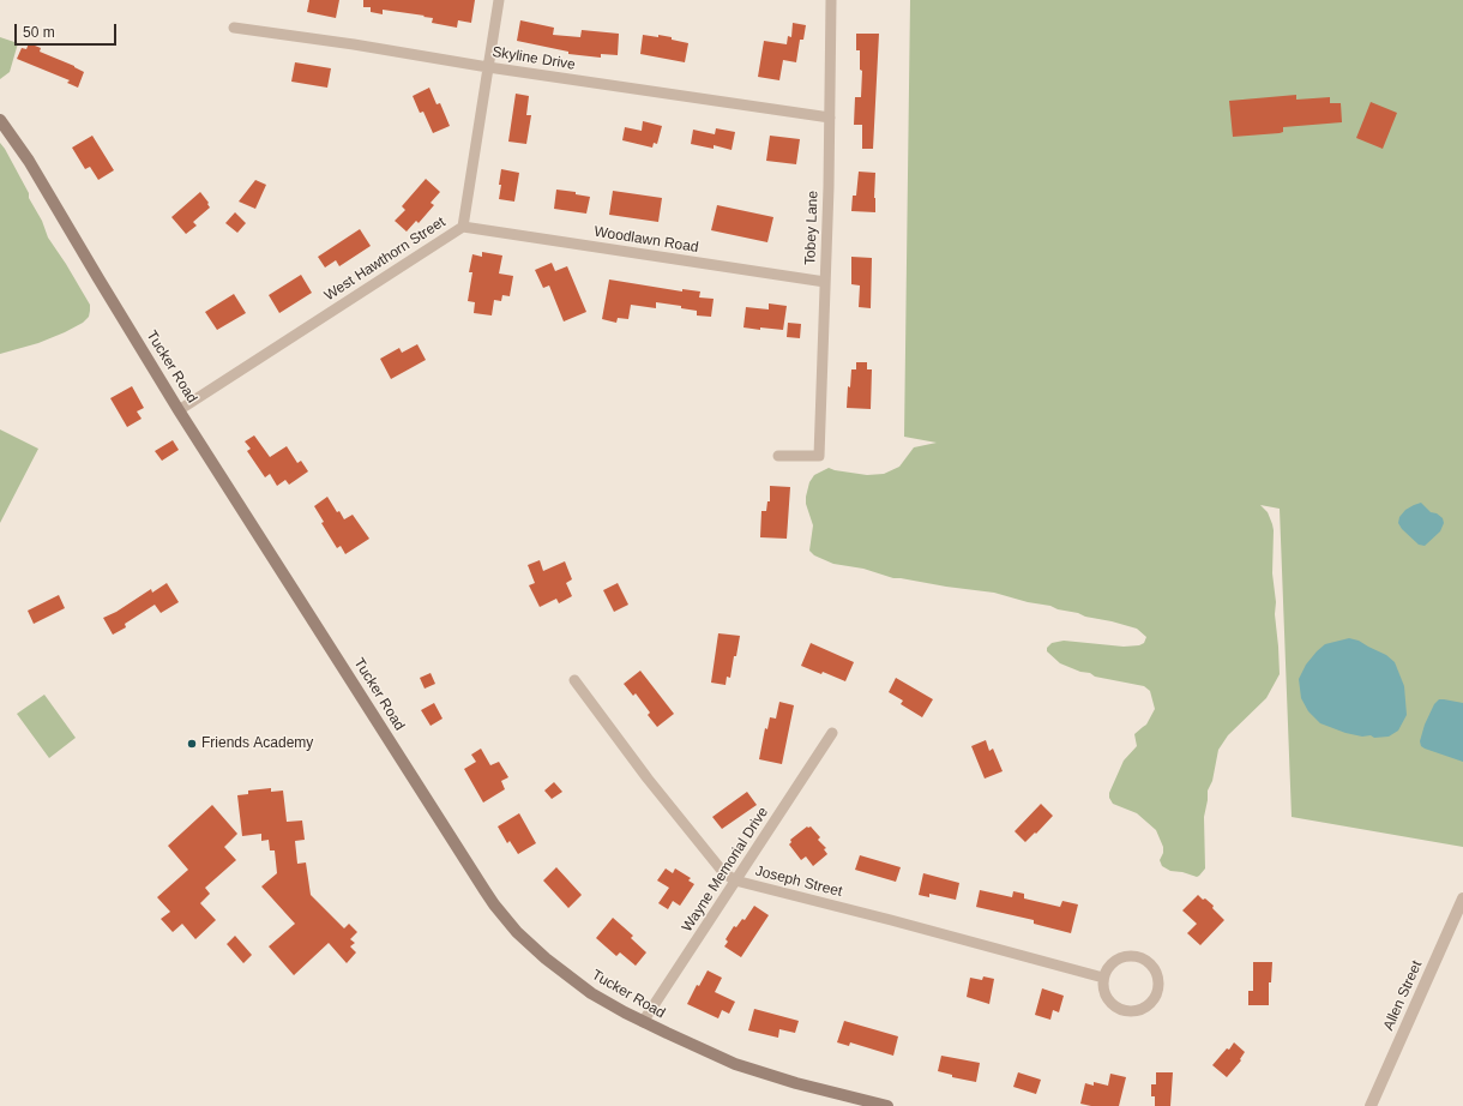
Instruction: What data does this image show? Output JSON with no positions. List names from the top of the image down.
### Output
{
  "streets": {
    "main road": ["Tucker Road"],
    "street": [
      "Skyline Drive",
      "Tobey Lane",
      "Woodlawn Road",
      "West Hawthorn Street",
      "Wayne Memorial Drive",
      "Joseph Street",
      "Allen Street"
    ]
  },
  "crossings": [
    ["Skyline Drive", "Tobey Lane"],
    ["Skyline Drive", "West Hawthorn Street"],
    ["Tobey Lane", "Woodlawn Road"],
    ["Woodlawn Road", "West Hawthorn Street"],
    ["West Hawthorn Street", "Tucker Road"],
    ["Tucker Road", "Wayne Memorial Drive"],
    ["Wayne Memorial Drive", "Joseph Street"]
  ],
  "places": ["Friends Academy"],
  "scale_bar": "50 m"
}
